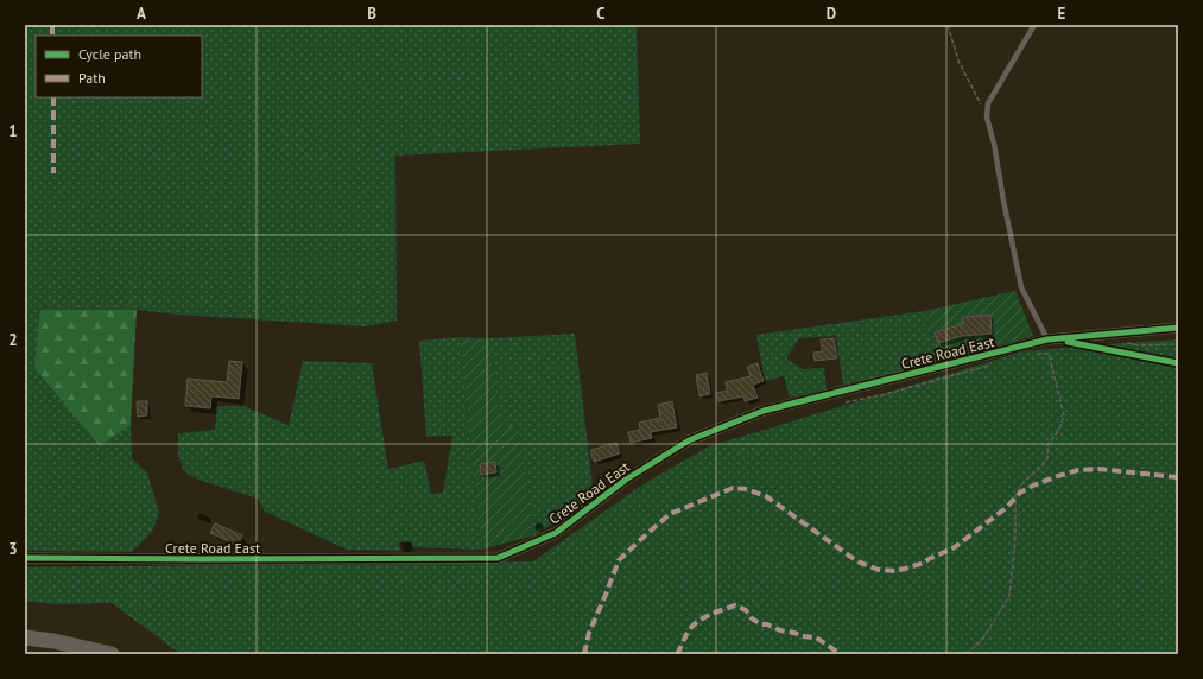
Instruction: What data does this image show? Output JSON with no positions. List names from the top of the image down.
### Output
{
  "streets": {
    "street": ["Crete Road East"]
  },
  "legend": ["Cycle path", "Path"],
  "grid": {
    "columns": [
      "A",
      "B",
      "C",
      "D",
      "E"
    ],
    "rows": ["1", "2", "3"]
  }
}
